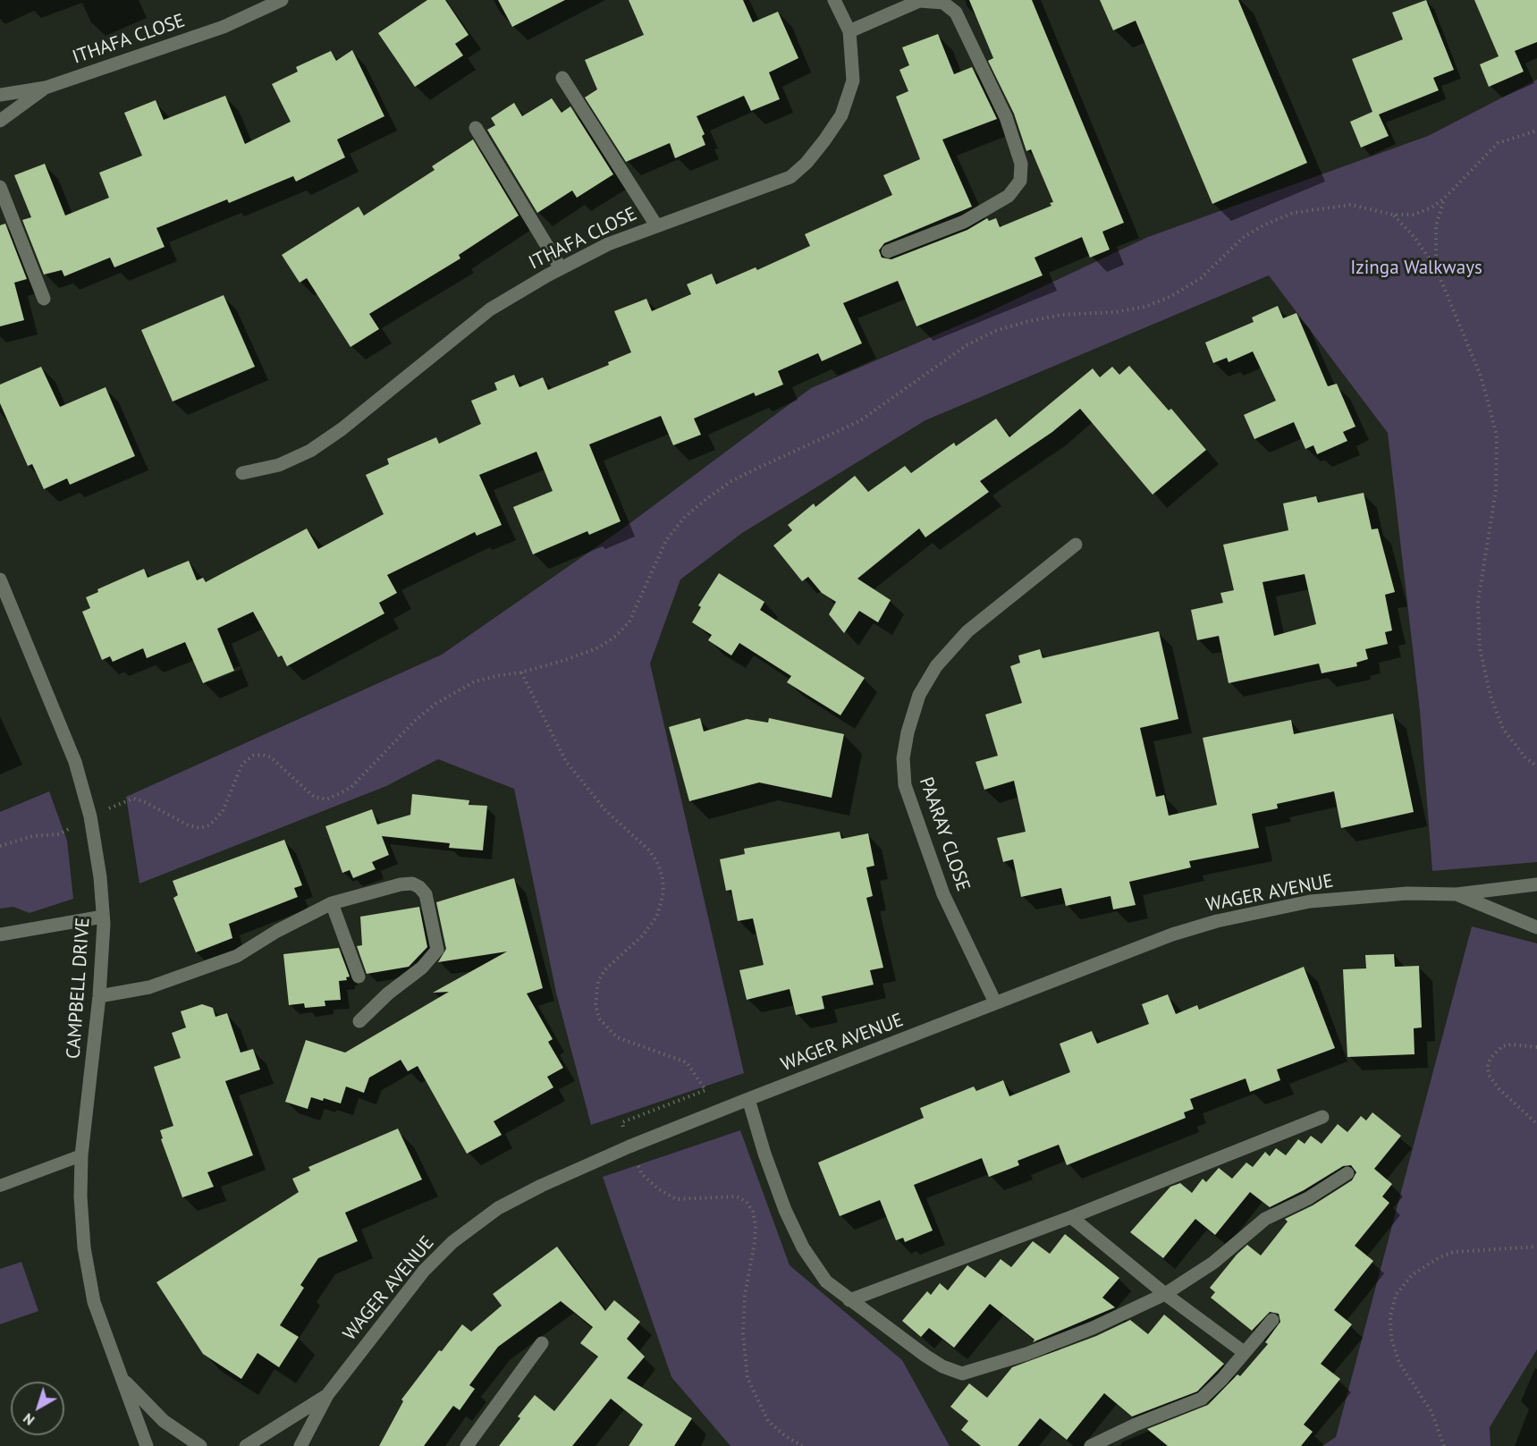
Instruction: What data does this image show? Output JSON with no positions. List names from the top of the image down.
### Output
{
  "streets": {
    "street": [
      "ITHAFA CLOSE",
      "PAARAY CLOSE",
      "WAGER AVENUE",
      "CAMPBELL DRIVE"
    ]
  },
  "crossings": [
    ["PAARAY CLOSE", "WAGER AVENUE"]
  ],
  "parks": ["Izinga Walkways"],
  "north": "bottom left"
}
